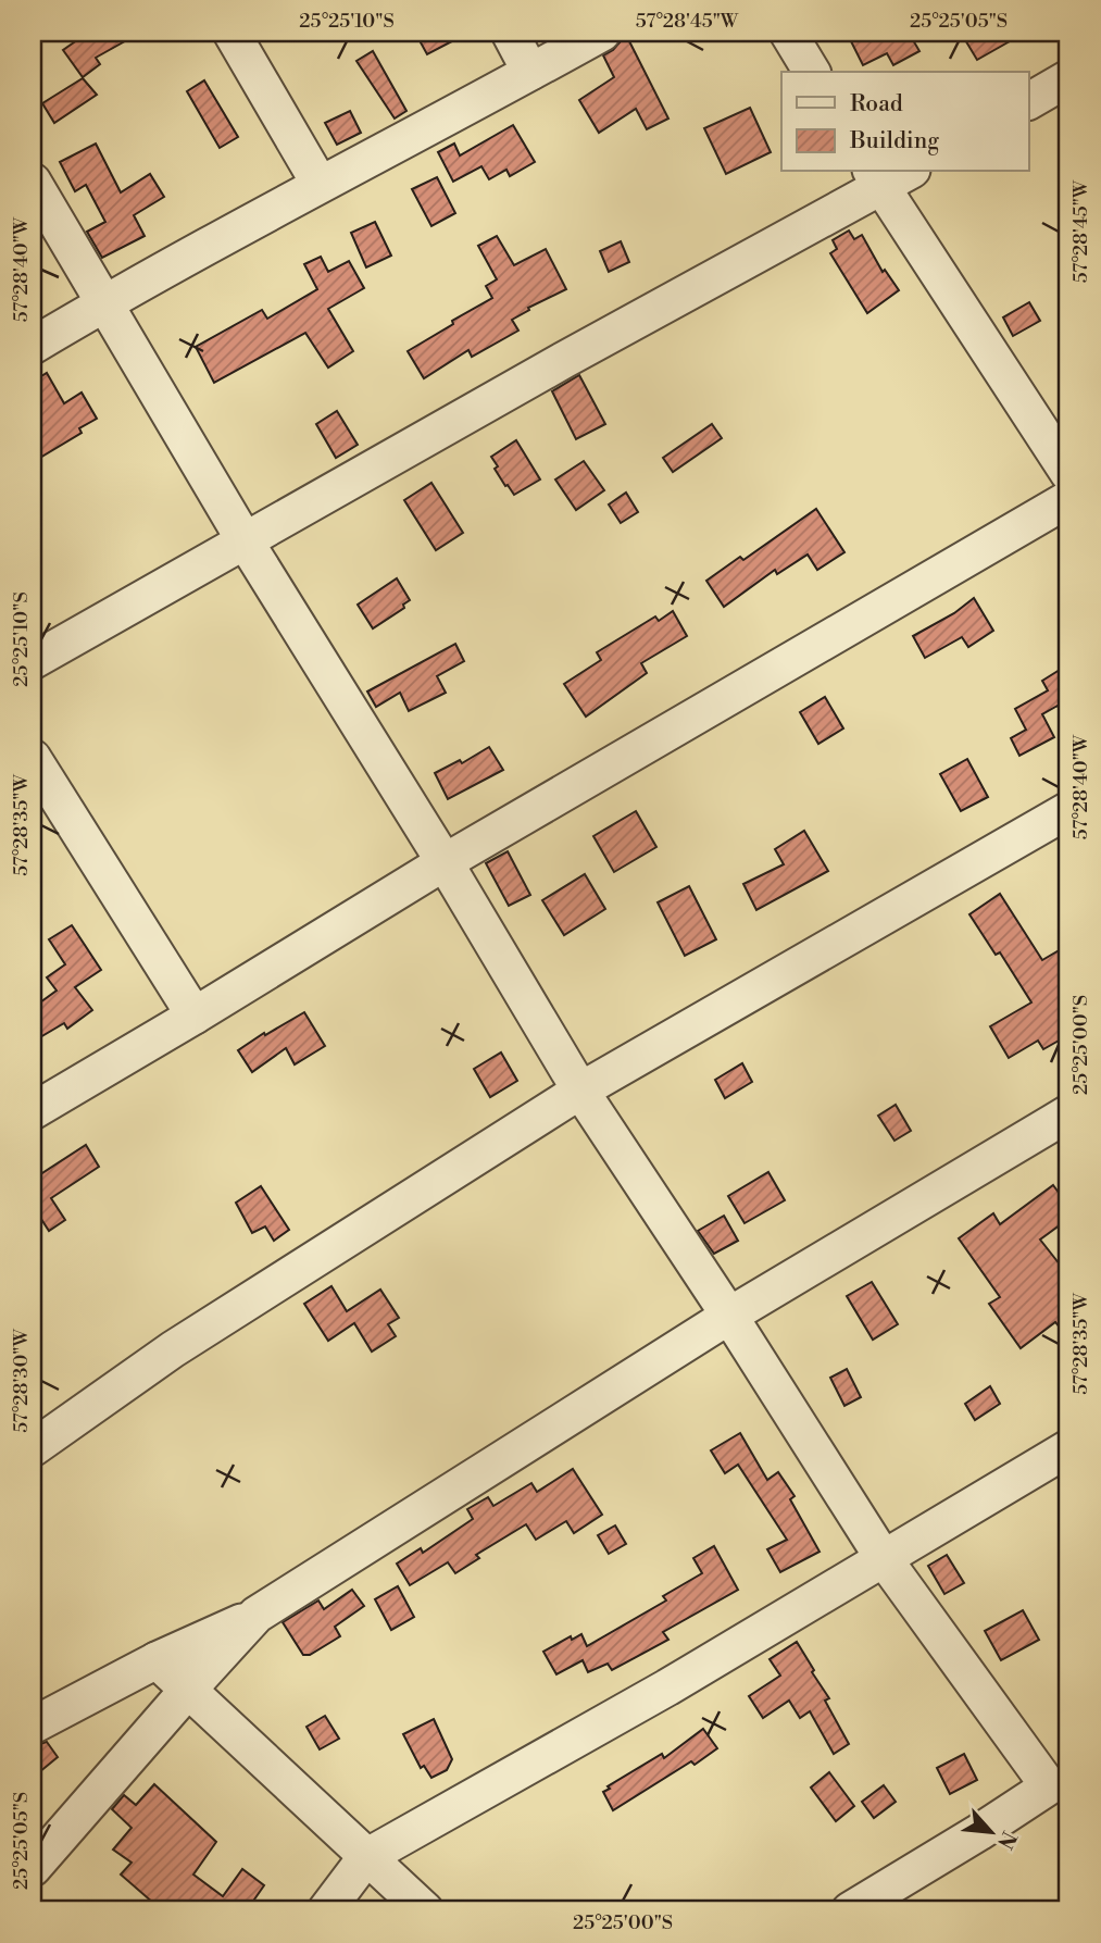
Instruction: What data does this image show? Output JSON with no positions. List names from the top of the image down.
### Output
{
  "legend": ["Road", "Building"],
  "north": "bottom right",
  "coordinates": [
    "25°25'10\"S",
    "57°28'45\"W",
    "25°25'05\"S",
    "57°28'40\"W",
    "57°28'35\"W",
    "25°25'00\"S",
    "57°28'30\"W"
  ]
}
